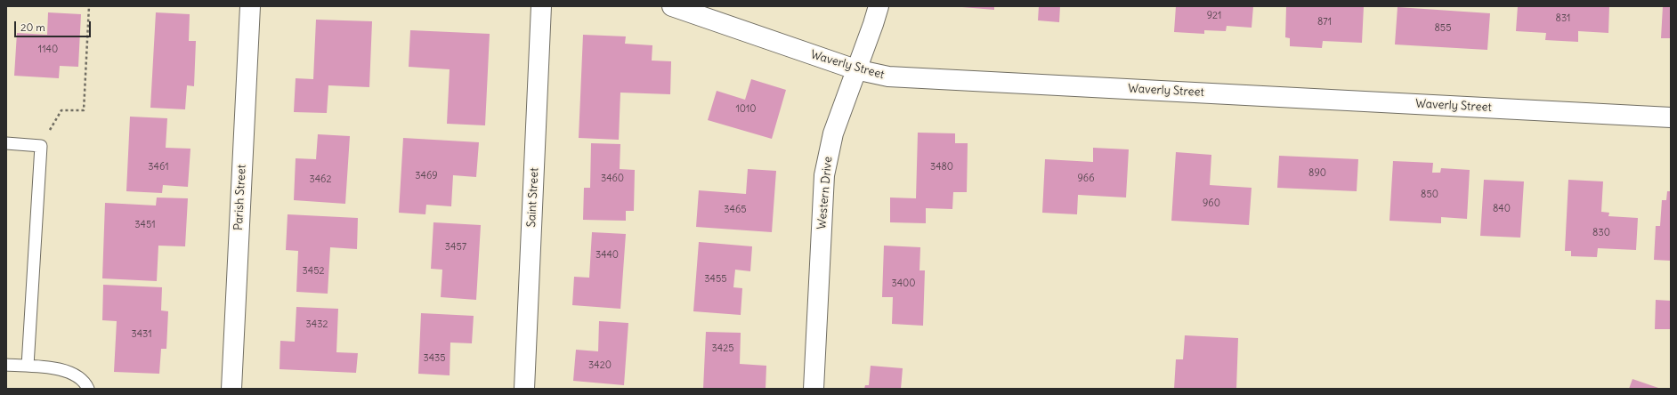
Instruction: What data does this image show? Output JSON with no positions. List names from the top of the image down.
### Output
{
  "streets": {
    "street": [
      "Waverly Street",
      "Western Drive",
      "Parish Street",
      "Saint Street"
    ]
  },
  "crossings": [
    ["Waverly Street", "Western Drive"]
  ],
  "house_numbers": [
    "921",
    "831",
    "871",
    "855",
    "1140",
    "1010",
    "3461",
    "3480",
    "890",
    "3469",
    "3460",
    "966",
    "3462",
    "850",
    "960",
    "840",
    "3465",
    "3451",
    "830",
    "3457",
    "3440",
    "3452",
    "3455",
    "3400",
    "3432",
    "3431",
    "3425",
    "3435",
    "3420"
  ],
  "scale_bar": "20 m"
}
